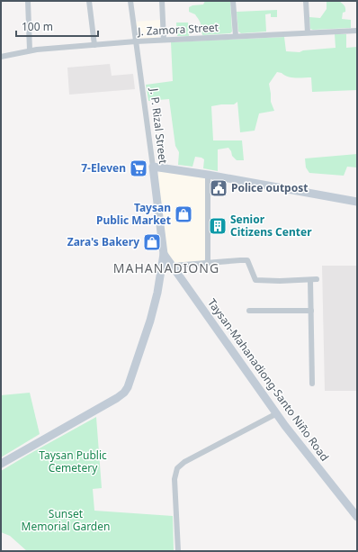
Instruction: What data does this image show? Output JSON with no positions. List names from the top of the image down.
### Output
{
  "streets": {
    "main road": ["J. P. Rizal Street", "Taysan-Mahanadiong-Santo Niño Road"],
    "street": ["J. Zamora Street"]
  },
  "crossings": [
    ["J. Zamora Street", "J. P. Rizal Street"],
    ["J. P. Rizal Street", "Taysan-Mahanadiong-Santo Niño Road"]
  ],
  "districts": ["MAHANADIONG"],
  "parks": ["Taysan Public Cemetery", "Sunset Memorial Garden"],
  "places": {
    "supermarket": ["7-Eleven"],
    "public building": ["Police outpost"],
    "shop": ["Taysan Public Market", "Zara's Bakery"],
    "building": ["Senior Citizens Center"]
  },
  "scale_bar": "100 m"
}
